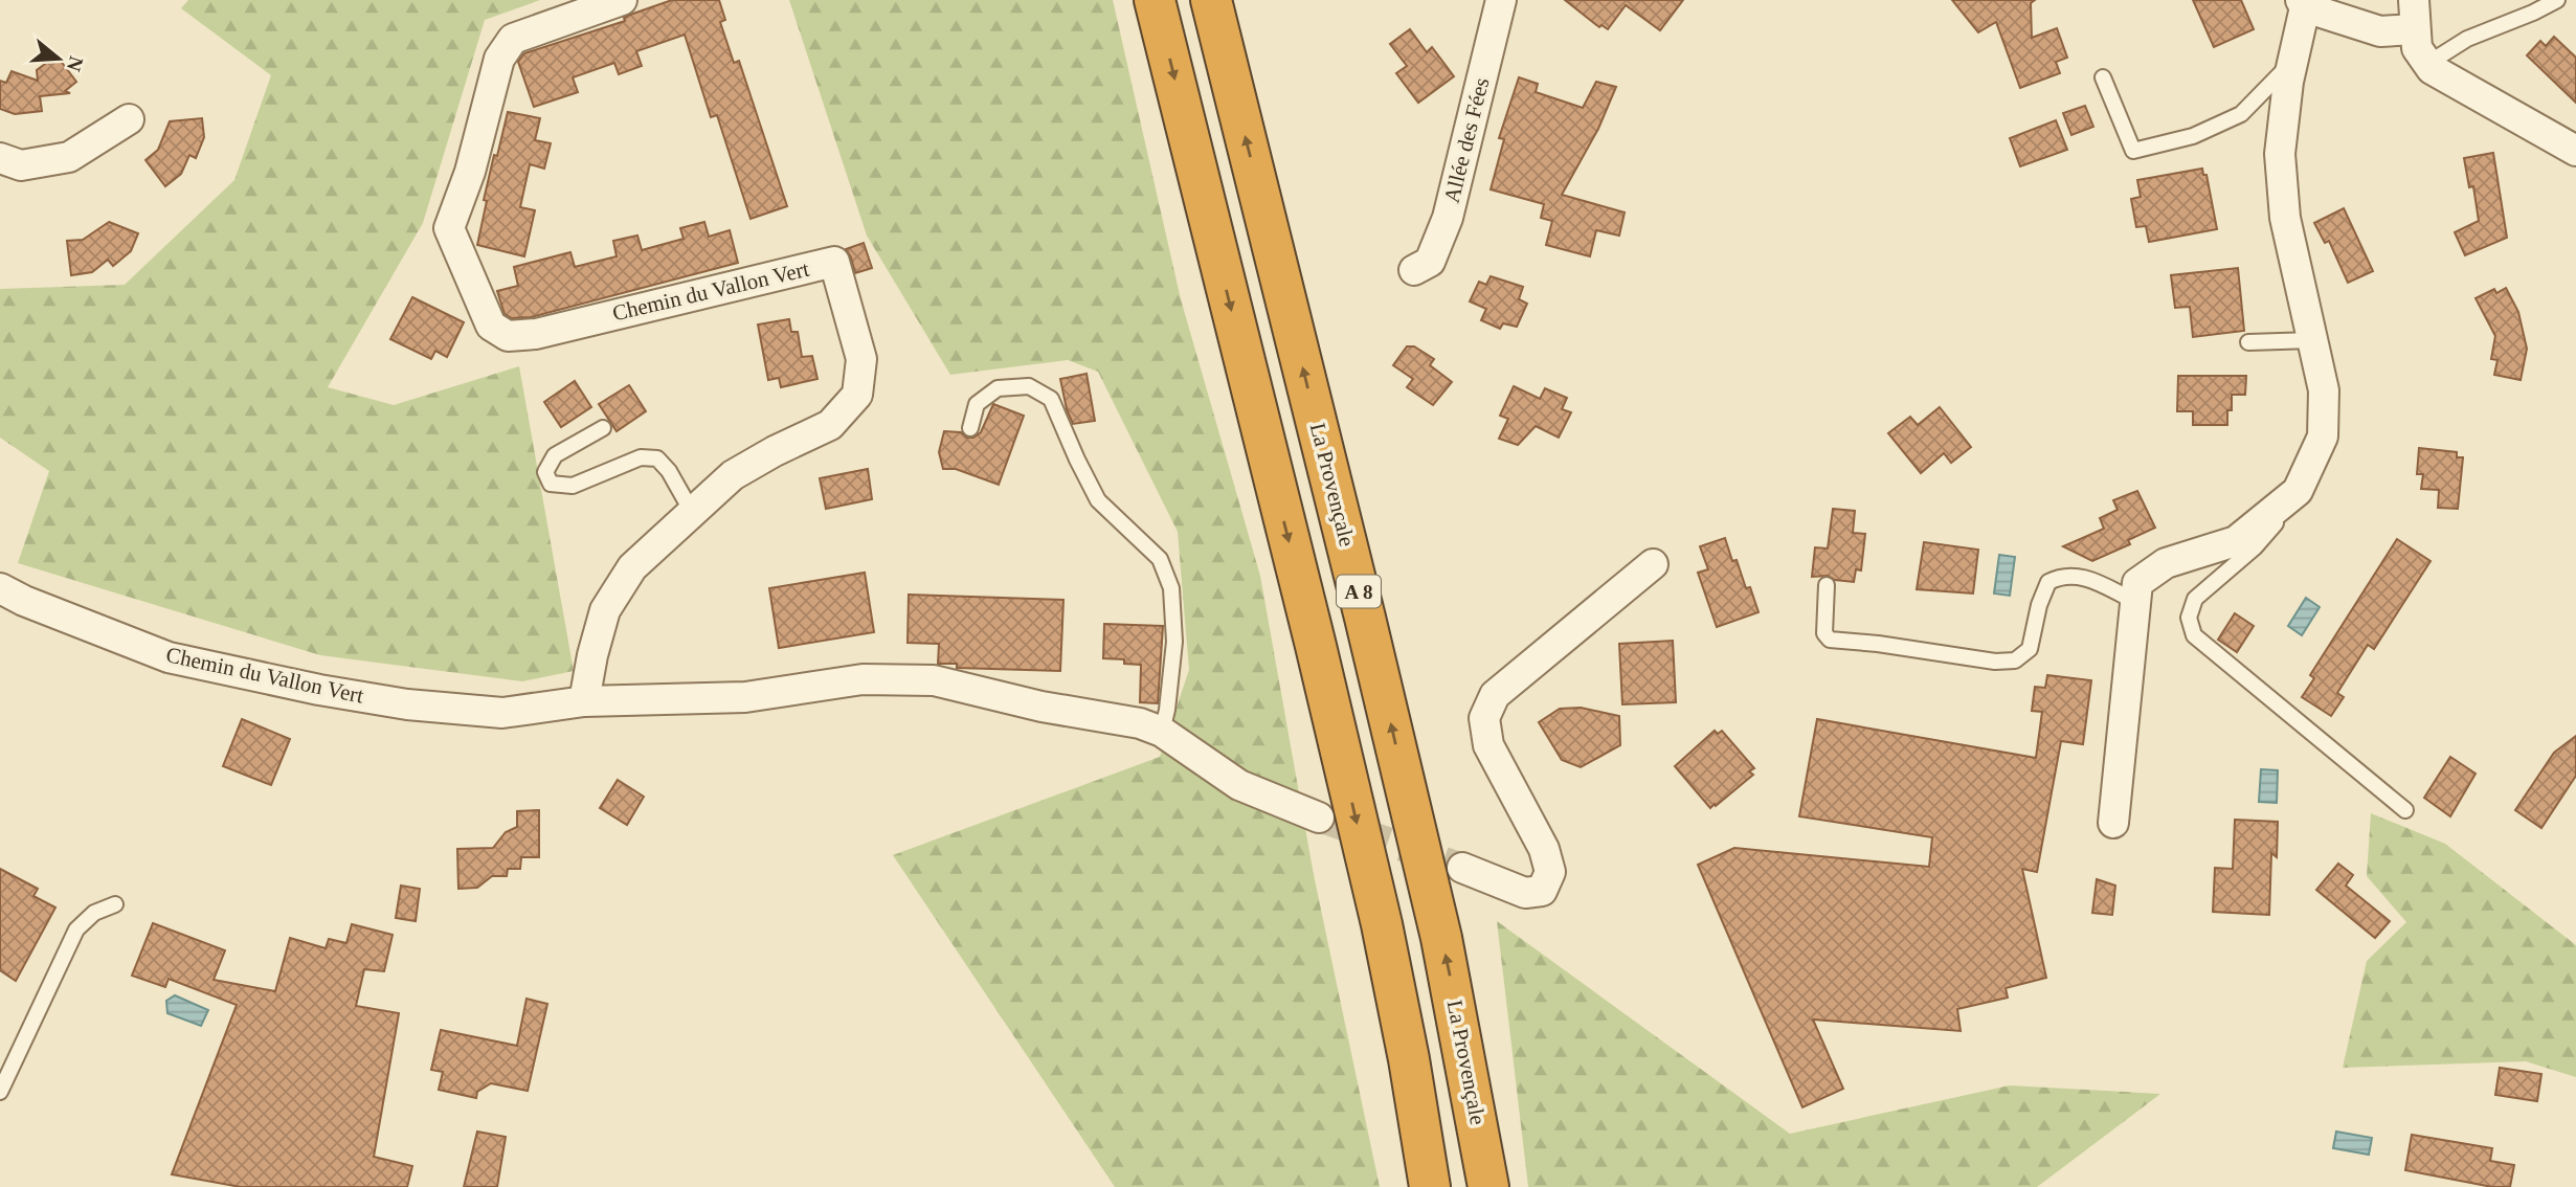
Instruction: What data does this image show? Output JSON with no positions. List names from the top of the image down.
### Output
{
  "streets": {
    "highway": ["La Provençale", "A 8"],
    "street": ["Allée des Fées", "Chemin du Vallon Vert"]
  },
  "north": "right"
}
